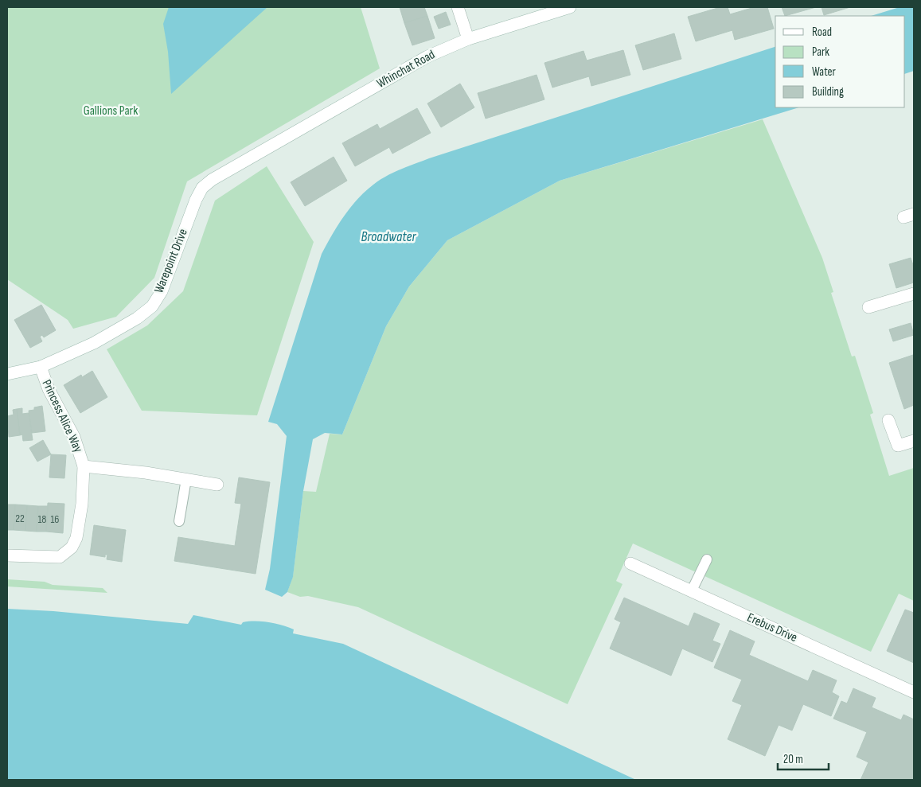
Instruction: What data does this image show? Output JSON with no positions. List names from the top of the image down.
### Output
{
  "streets": {
    "street": [
      "Whinchat Road",
      "Warepoint Drive",
      "Princess Alice Way",
      "Erebus Drive"
    ]
  },
  "crossings": [
    ["Whinchat Road", "Warepoint Drive"],
    ["Warepoint Drive", "Princess Alice Way"]
  ],
  "water": ["Broadwater"],
  "parks": ["Gallions Park"],
  "house_numbers": ["22", "18", "16"],
  "legend": [
    "Road",
    "Park",
    "Water",
    "Building"
  ],
  "scale_bar": "20 m"
}
